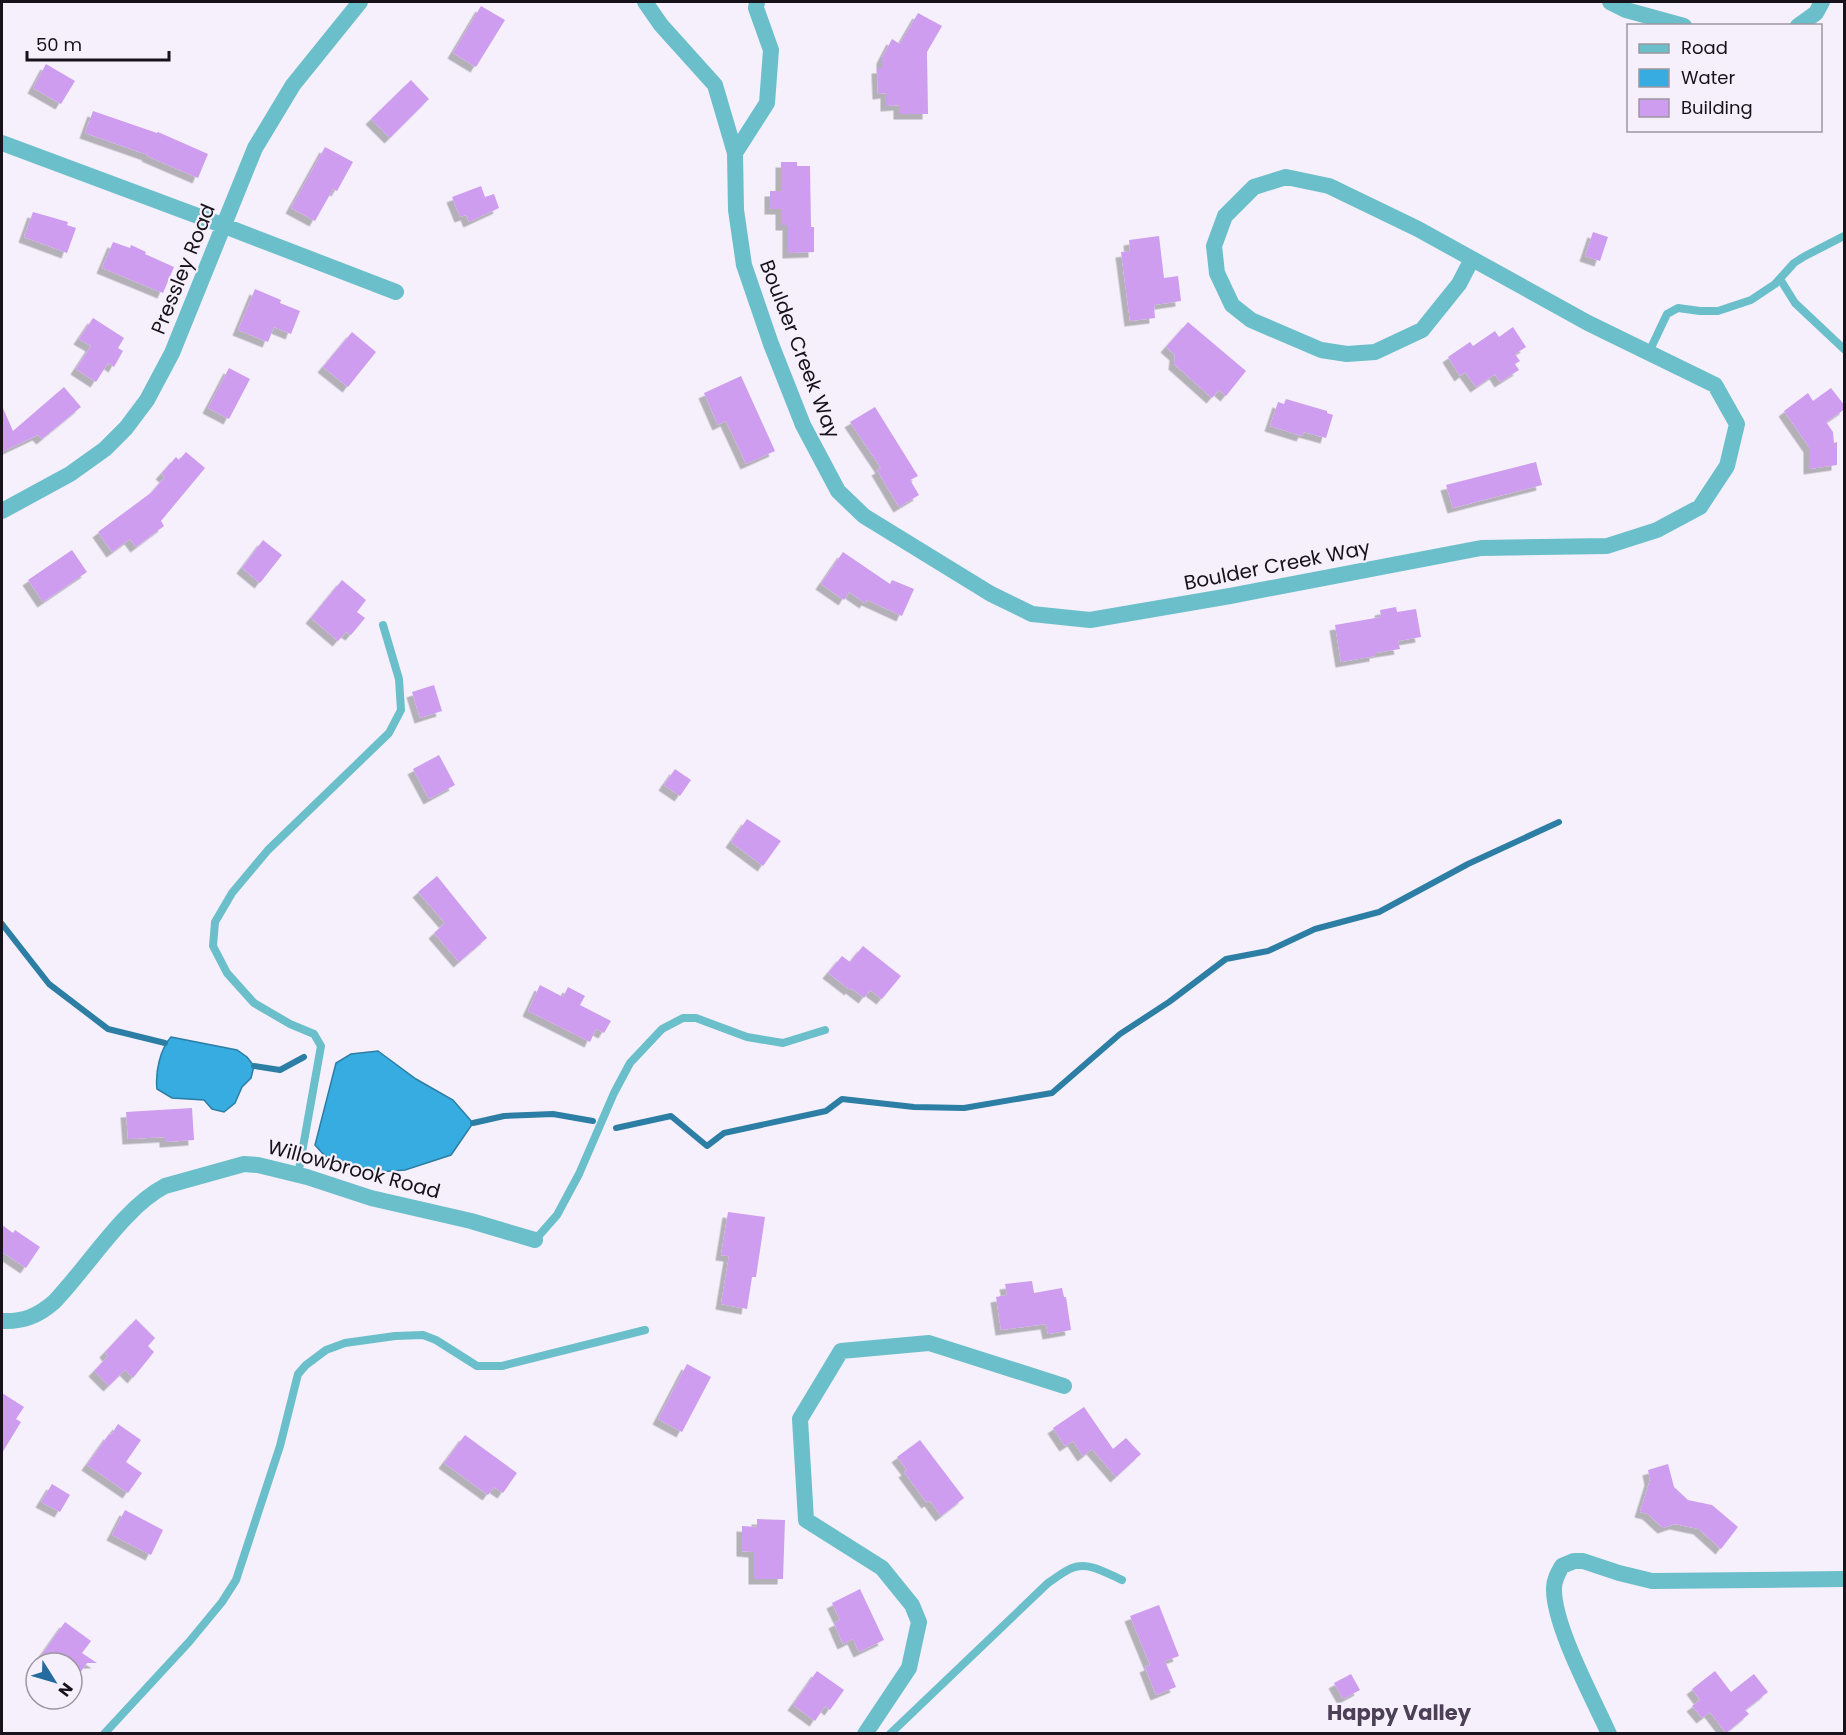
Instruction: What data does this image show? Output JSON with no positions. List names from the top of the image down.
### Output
{
  "streets": {
    "street": ["Pressley Road", "Boulder Creek Way", "Willowbrook Road"]
  },
  "districts": ["Happy Valley"],
  "legend": ["Road", "Water", "Building"],
  "scale_bar": "50 m",
  "north": "bottom right"
}
